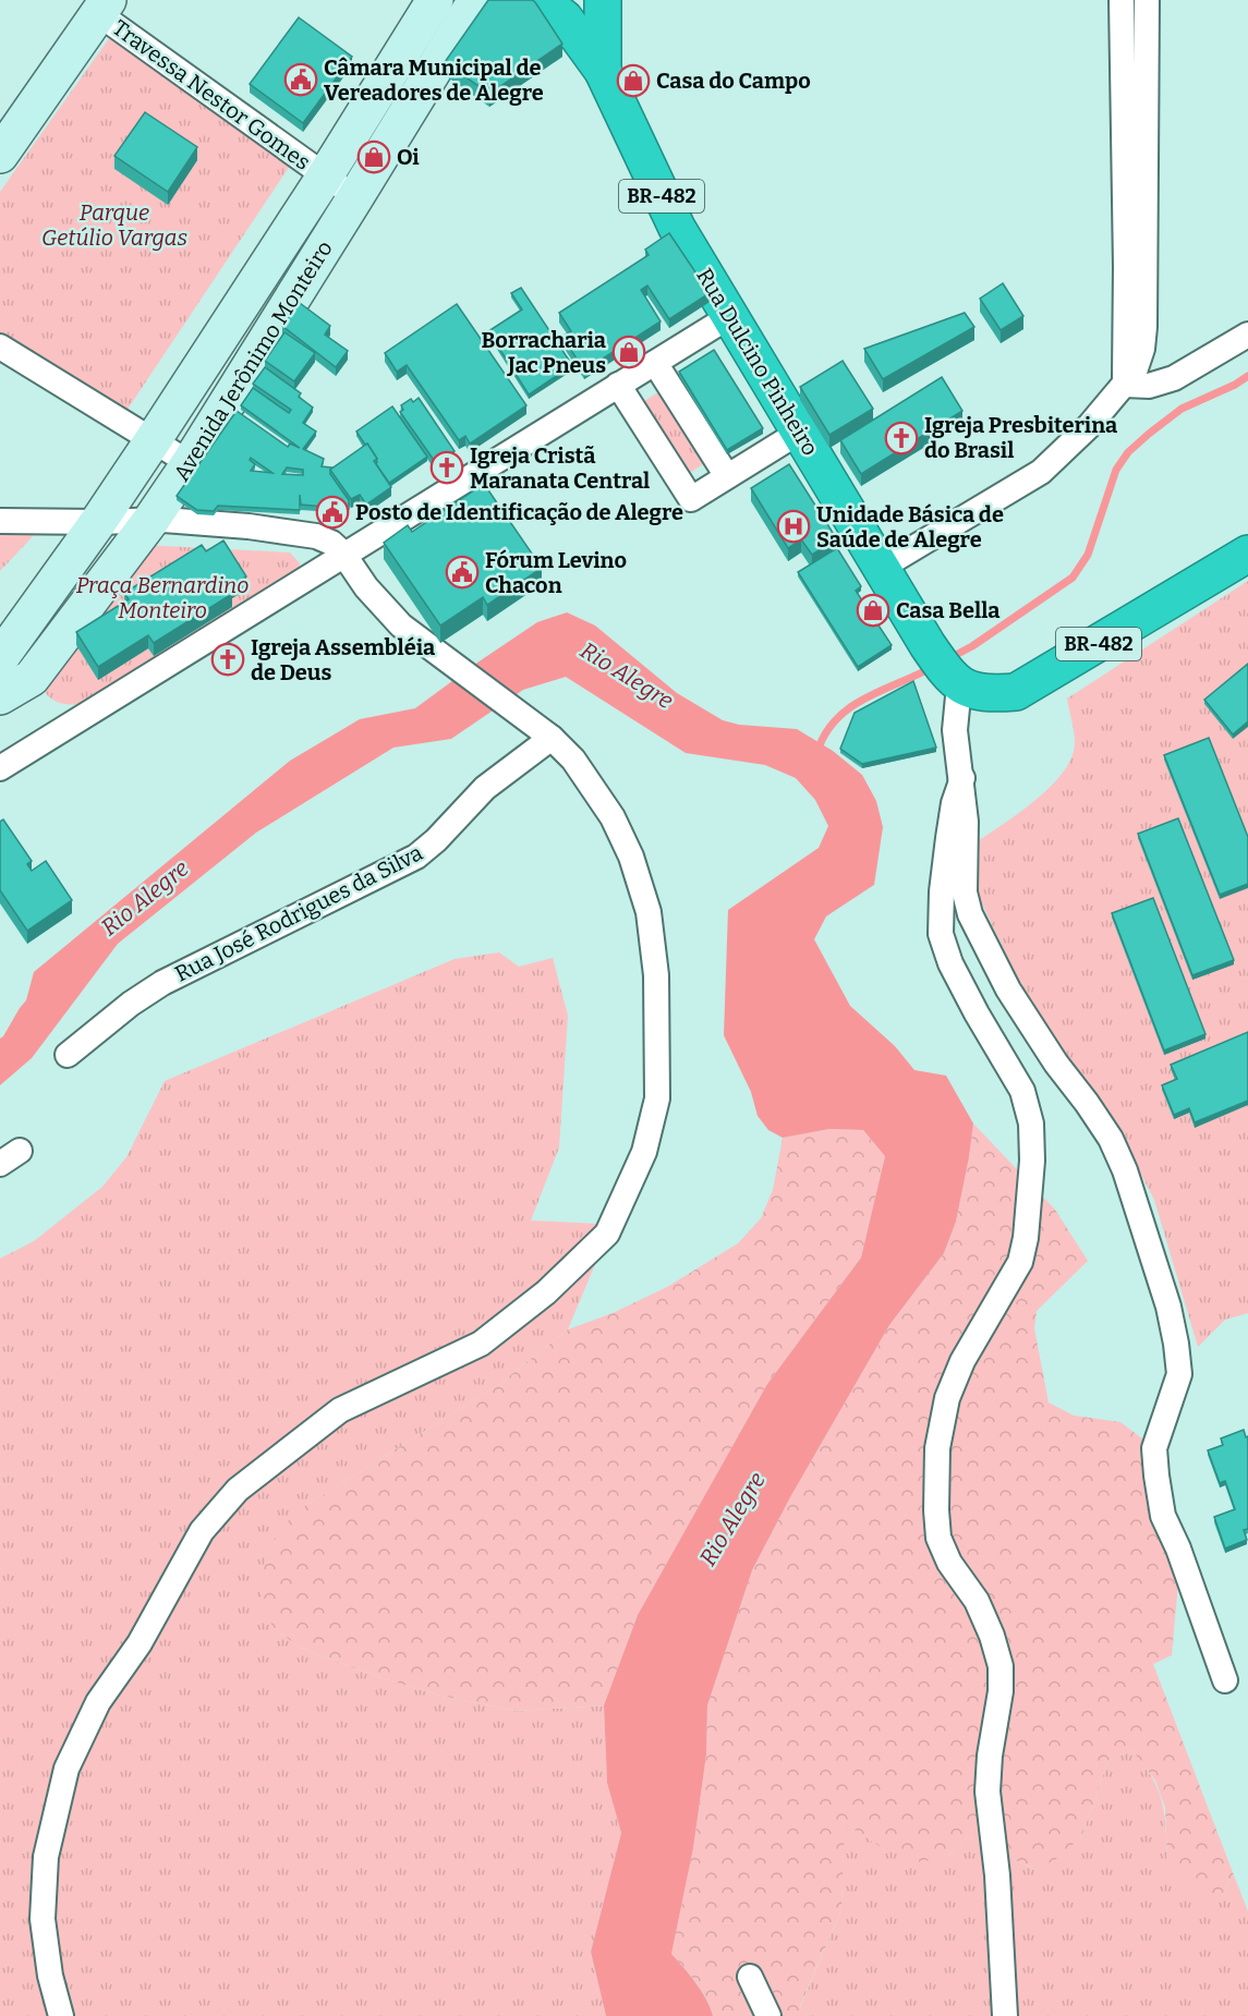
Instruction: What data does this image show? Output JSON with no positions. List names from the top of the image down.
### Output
{
  "streets": {
    "highway": ["BR-482", "Rua Dulcino Pinheiro"],
    "main road": ["Avenida Jerônimo Monteiro"],
    "street": ["Travessa Nestor Gomes", "Rua José Rodrigues da Silva"]
  },
  "crossings": [
    ["Travessa Nestor Gomes", "Avenida Jerônimo Monteiro"],
    ["BR-482", "Rua Dulcino Pinheiro"]
  ],
  "water": ["Rio Alegre"],
  "parks": ["Parque Getúlio Vargas", "Praça Bernardino Monteiro"],
  "places": {
    "public building": ["Câmara Municipal de Vereadores de Alegre", "Posto de Identificação de Alegre", "Fórum Levino Chacon"],
    "shop": [
      "Casa do Campo",
      "Oi",
      "Borracharia Jac Pneus",
      "Casa Bella"
    ],
    "church": ["Igreja Presbiterina do Brasil", "Igreja Cristã Maranata Central", "Igreja Assembléia de Deus"],
    "hospital": ["Unidade Básica de Saúde de Alegre"]
  }
}
